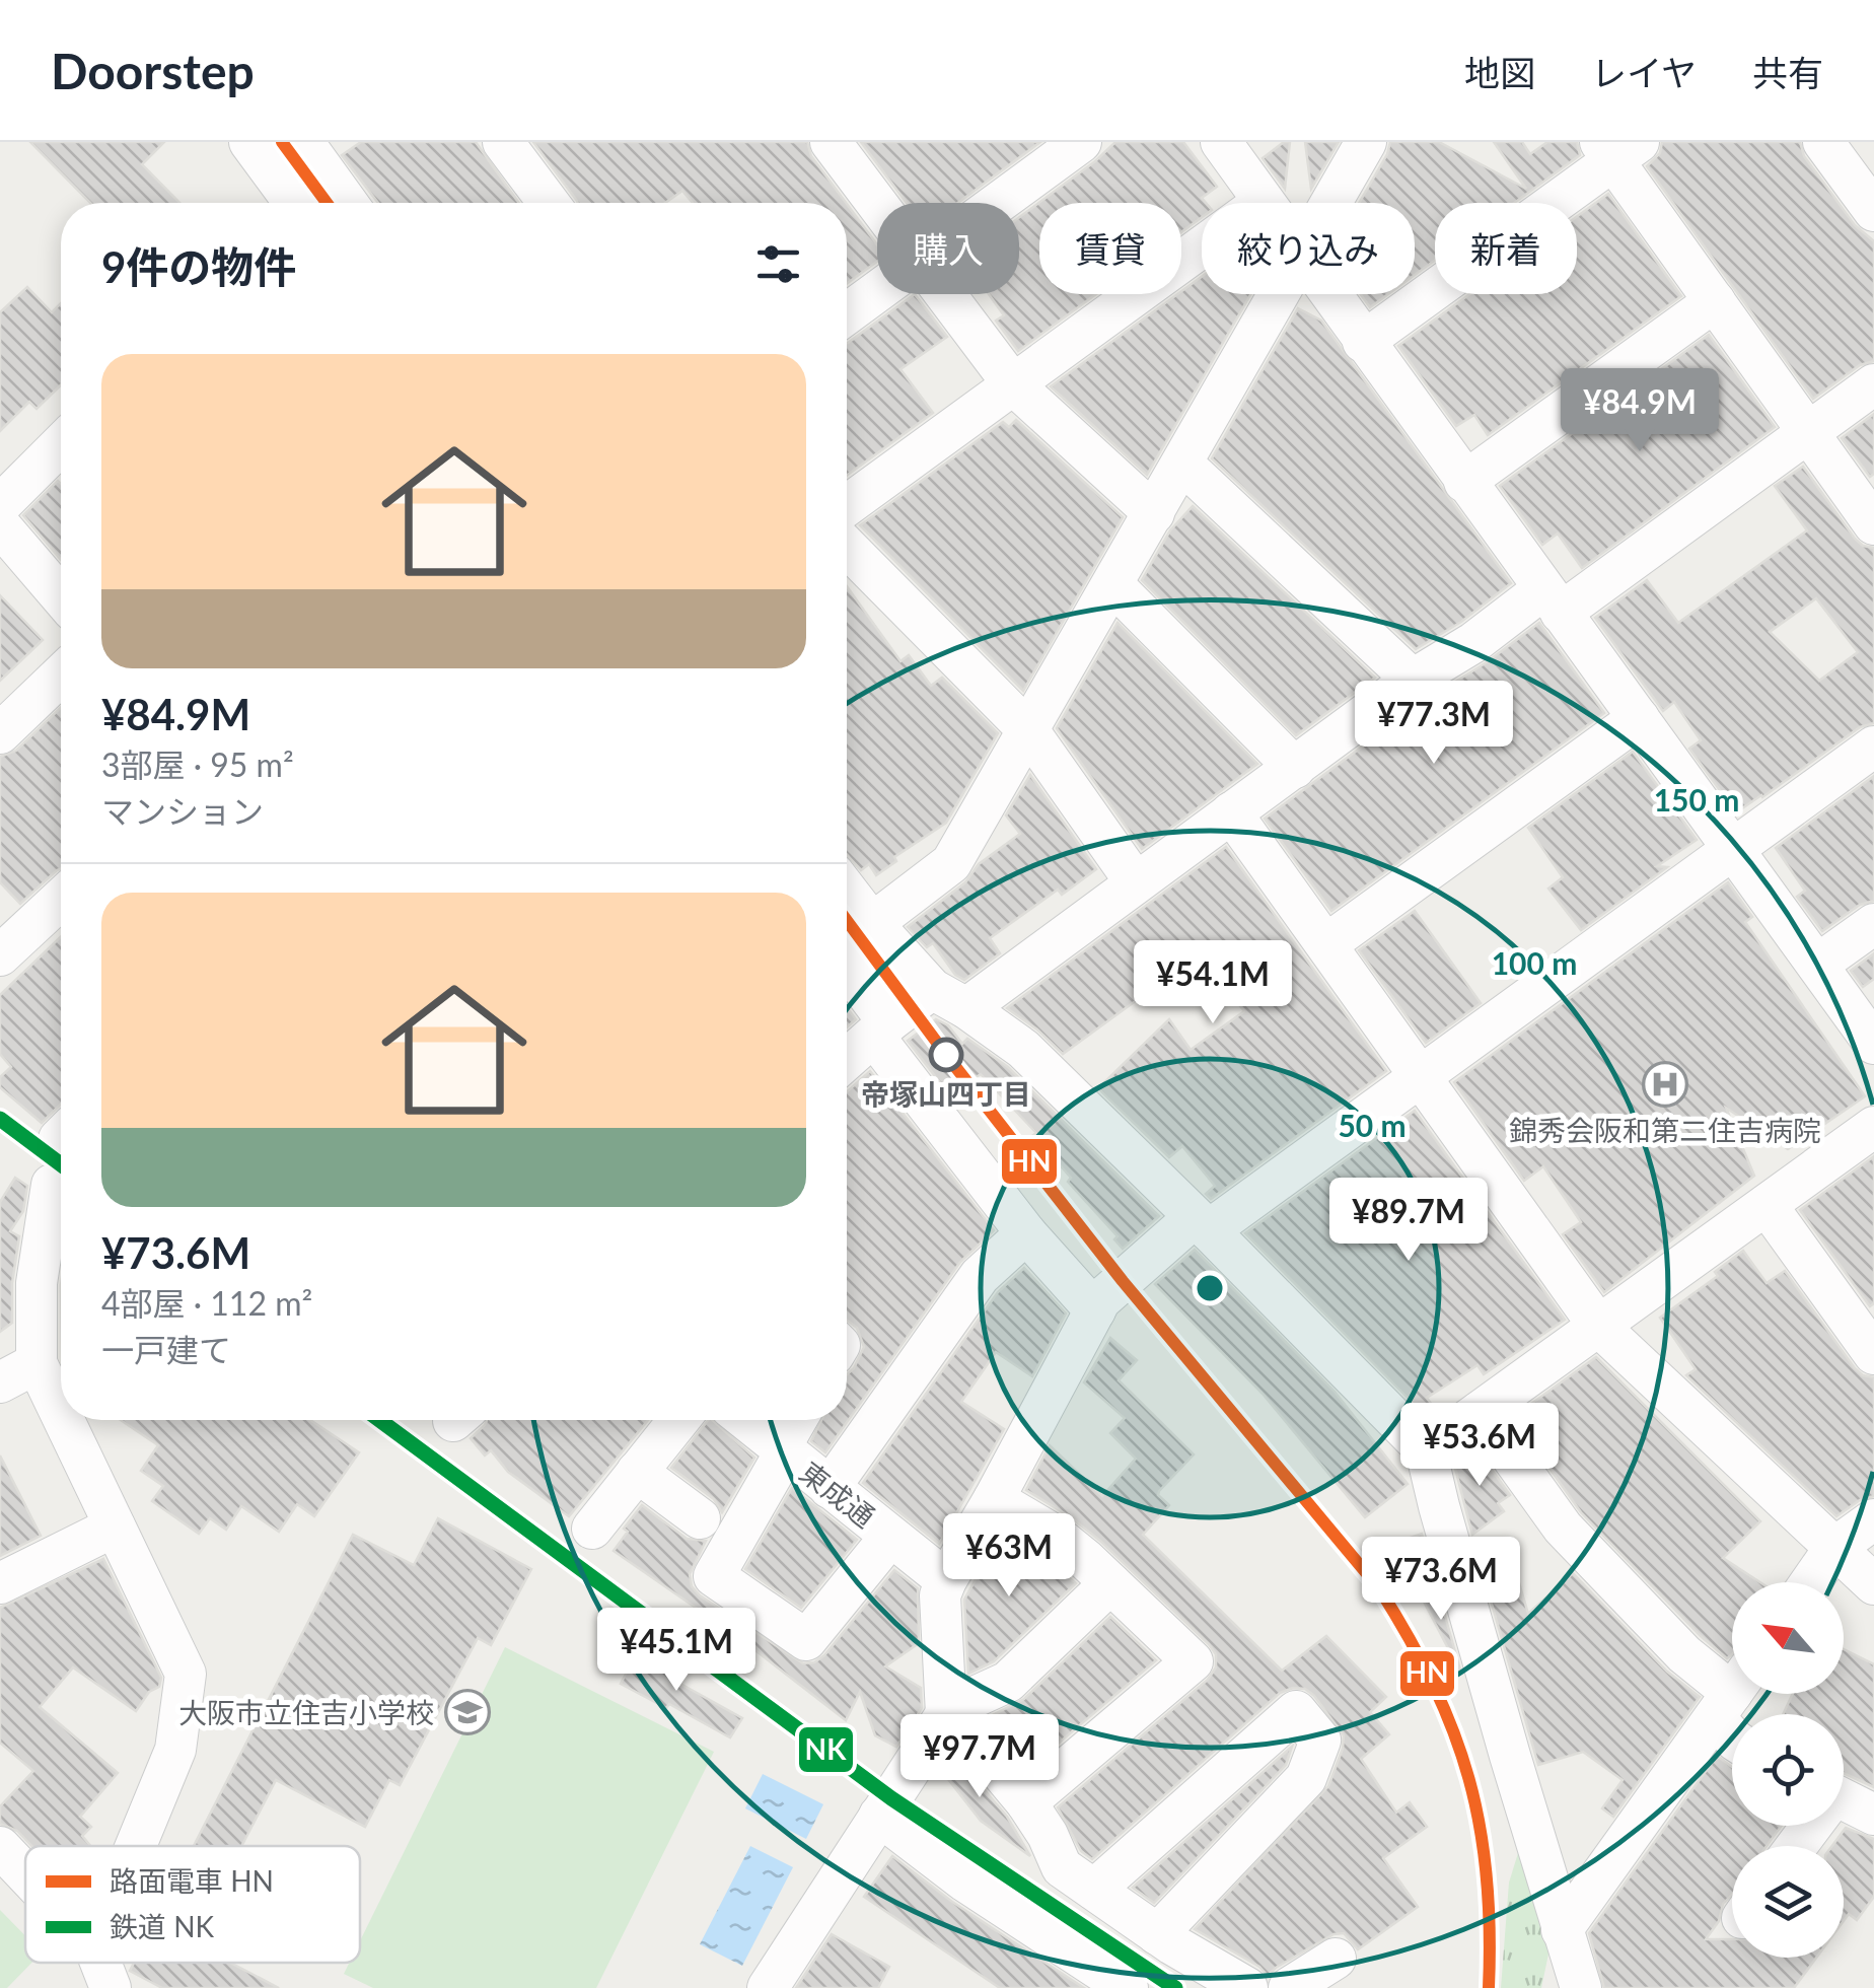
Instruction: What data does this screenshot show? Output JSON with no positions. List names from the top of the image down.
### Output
{
  "streets": {
    "street": ["東成通"]
  },
  "places": {
    "other": ["帝塚山四丁目"],
    "hospital": ["錦秀会阪和第二住吉病院"],
    "school or university": ["大阪市立住吉小学校"]
  },
  "lines": ["tram line HN", "rail line NK"],
  "legend": ["路面電車 HN", "鉄道 NK"],
  "north": "top left",
  "page": {
    "header": "Doorstep",
    "nav": ["地図", "レイヤ", "共有"],
    "chip": [
      "購入",
      "賃貸",
      "絞り込み",
      "新着"
    ],
    "heading": "9件の物件",
    "list": [
      {
        "name": "¥84.9M",
        "note": "3部屋 · 95 m² · マンション"
      },
      {
        "name": "¥73.6M",
        "note": "4部屋 · 112 m² · 一戸建て"
      }
    ],
    "price": [
      "¥84.9M",
      "¥77.3M",
      "¥54.1M",
      "¥89.7M",
      "¥53.6M",
      "¥63M",
      "¥73.6M",
      "¥45.1M",
      "¥97.7M"
    ]
  },
  "rings": ["150 m", "100 m", "50 m"]
}
